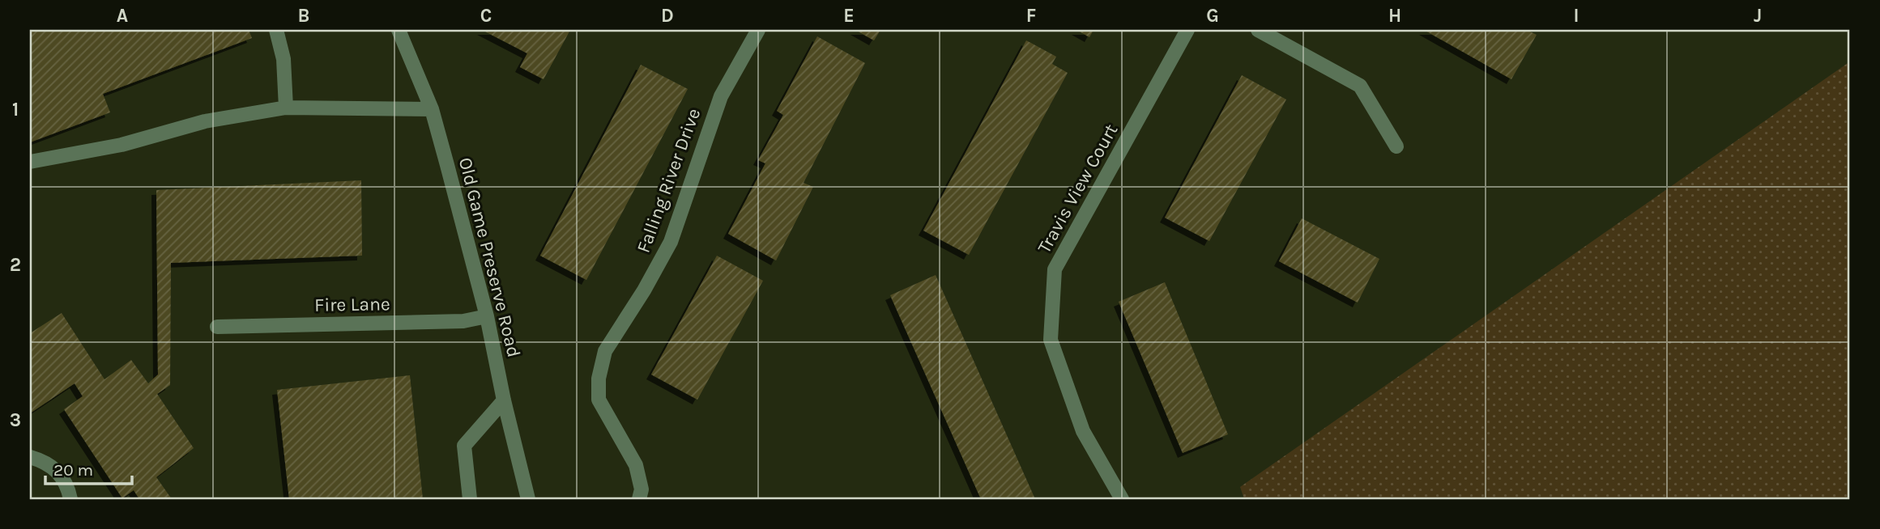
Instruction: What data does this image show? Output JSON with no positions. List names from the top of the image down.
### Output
{
  "streets": {
    "street": [
      "Falling River Drive",
      "Travis View Court",
      "Old Game Preserve Road",
      "Fire Lane"
    ]
  },
  "crossings": [
    ["Old Game Preserve Road", "Fire Lane"]
  ],
  "scale_bar": "20 m",
  "grid": {
    "columns": [
      "A",
      "B",
      "C",
      "D",
      "E",
      "F",
      "G",
      "H",
      "I",
      "J"
    ],
    "rows": ["1", "2", "3"]
  }
}
